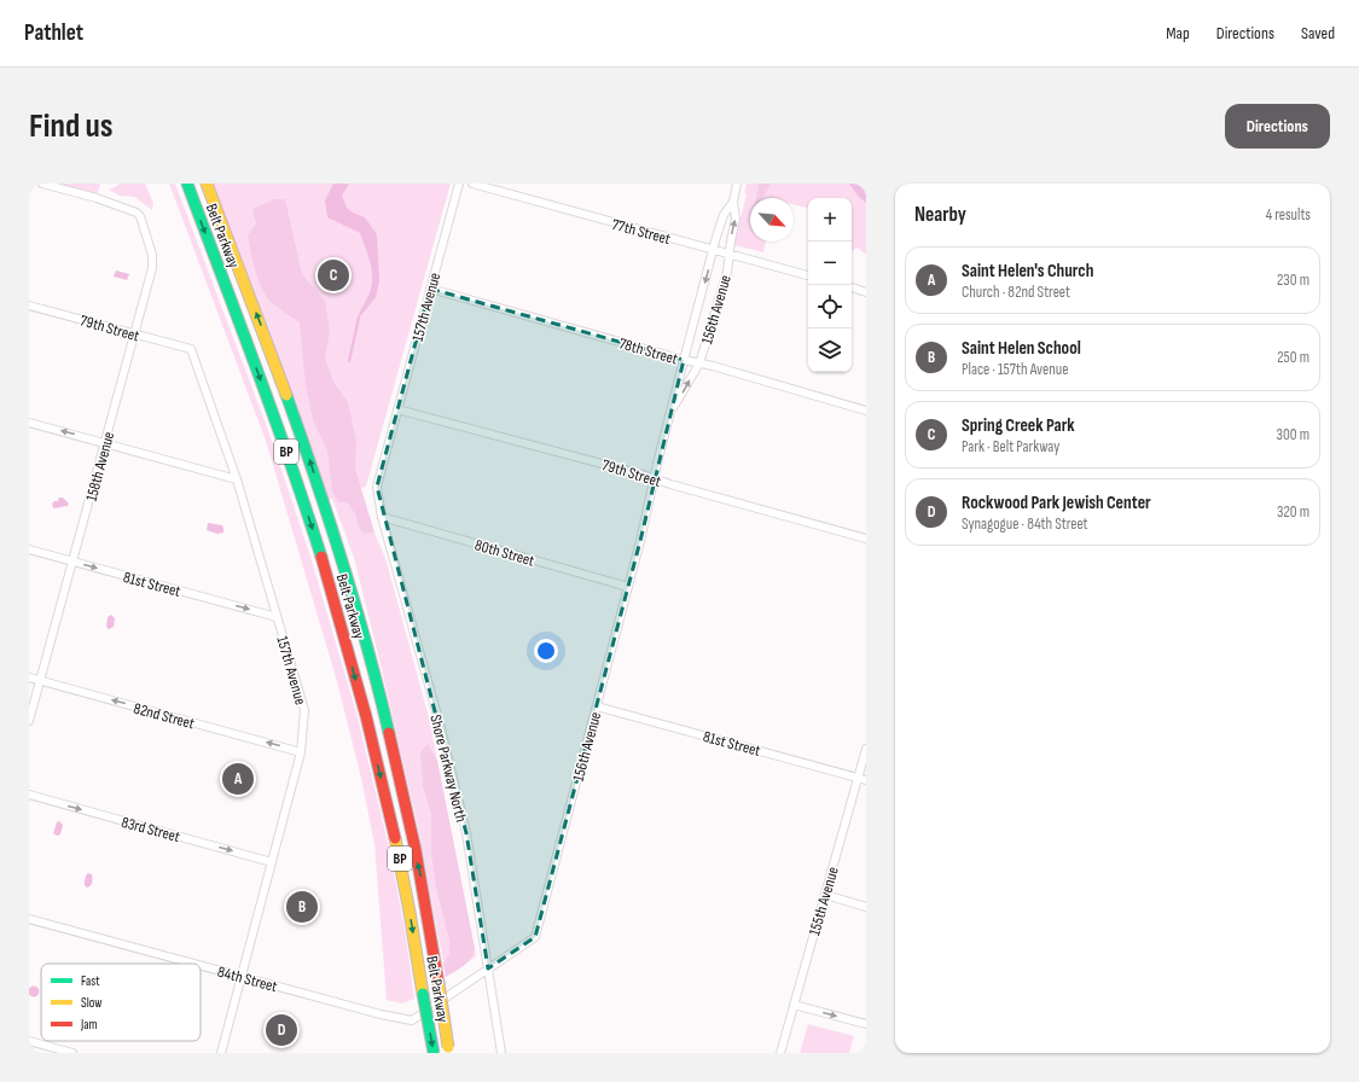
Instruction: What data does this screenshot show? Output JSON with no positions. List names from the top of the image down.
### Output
{
  "streets": {
    "highway": ["Belt Parkway", "BP"],
    "street": [
      "77th Street",
      "157th Avenue",
      "156th Avenue",
      "79th Street",
      "78th Street",
      "158th Avenue",
      "80th Street",
      "81st Street",
      "82nd Street",
      "Shore Parkway North",
      "83rd Street",
      "155th Avenue",
      "84th Street"
    ]
  },
  "crossings": [
    ["77th Street", "156th Avenue"],
    ["157th Avenue", "79th Street"],
    ["157th Avenue", "78th Street"],
    ["157th Avenue", "81st Street"],
    ["157th Avenue", "82nd Street"],
    ["157th Avenue", "Shore Parkway North"],
    ["157th Avenue", "83rd Street"],
    ["157th Avenue", "84th Street"],
    ["156th Avenue", "79th Street"],
    ["156th Avenue", "78th Street"],
    ["156th Avenue", "80th Street"],
    ["156th Avenue", "81st Street"],
    ["156th Avenue", "Shore Parkway North"],
    ["156th Avenue", "84th Street"],
    ["79th Street", "158th Avenue"],
    ["158th Avenue", "81st Street"],
    ["158th Avenue", "82nd Street"],
    ["80th Street", "Shore Parkway North"],
    ["81st Street", "155th Avenue"]
  ],
  "one_way": ["81st Street", "82nd Street", "83rd Street"],
  "legend": ["Fast", "Slow", "Jam"],
  "north": "bottom right",
  "page": {
    "header": "Pathlet",
    "nav": ["Map", "Directions", "Saved"],
    "buttons": "Directions",
    "title": "Find us",
    "heading": ["Nearby", "4 results"],
    "map_buttons": ["+", "−"],
    "list": [
      {
        "mark": "A",
        "name": "Saint Helen's Church",
        "note": "Church · 82nd Street",
        "value": "230 m"
      },
      {
        "mark": "B",
        "name": "Saint Helen School",
        "note": "Place · 157th Avenue",
        "value": "250 m"
      },
      {
        "mark": "C",
        "name": "Spring Creek Park",
        "note": "Park · Belt Parkway",
        "value": "300 m"
      },
      {
        "mark": "D",
        "name": "Rockwood Park Jewish Center",
        "note": "Synagogue · 84th Street",
        "value": "320 m"
      }
    ],
    "pins": [
      "C",
      "A",
      "B",
      "D"
    ]
  }
}
